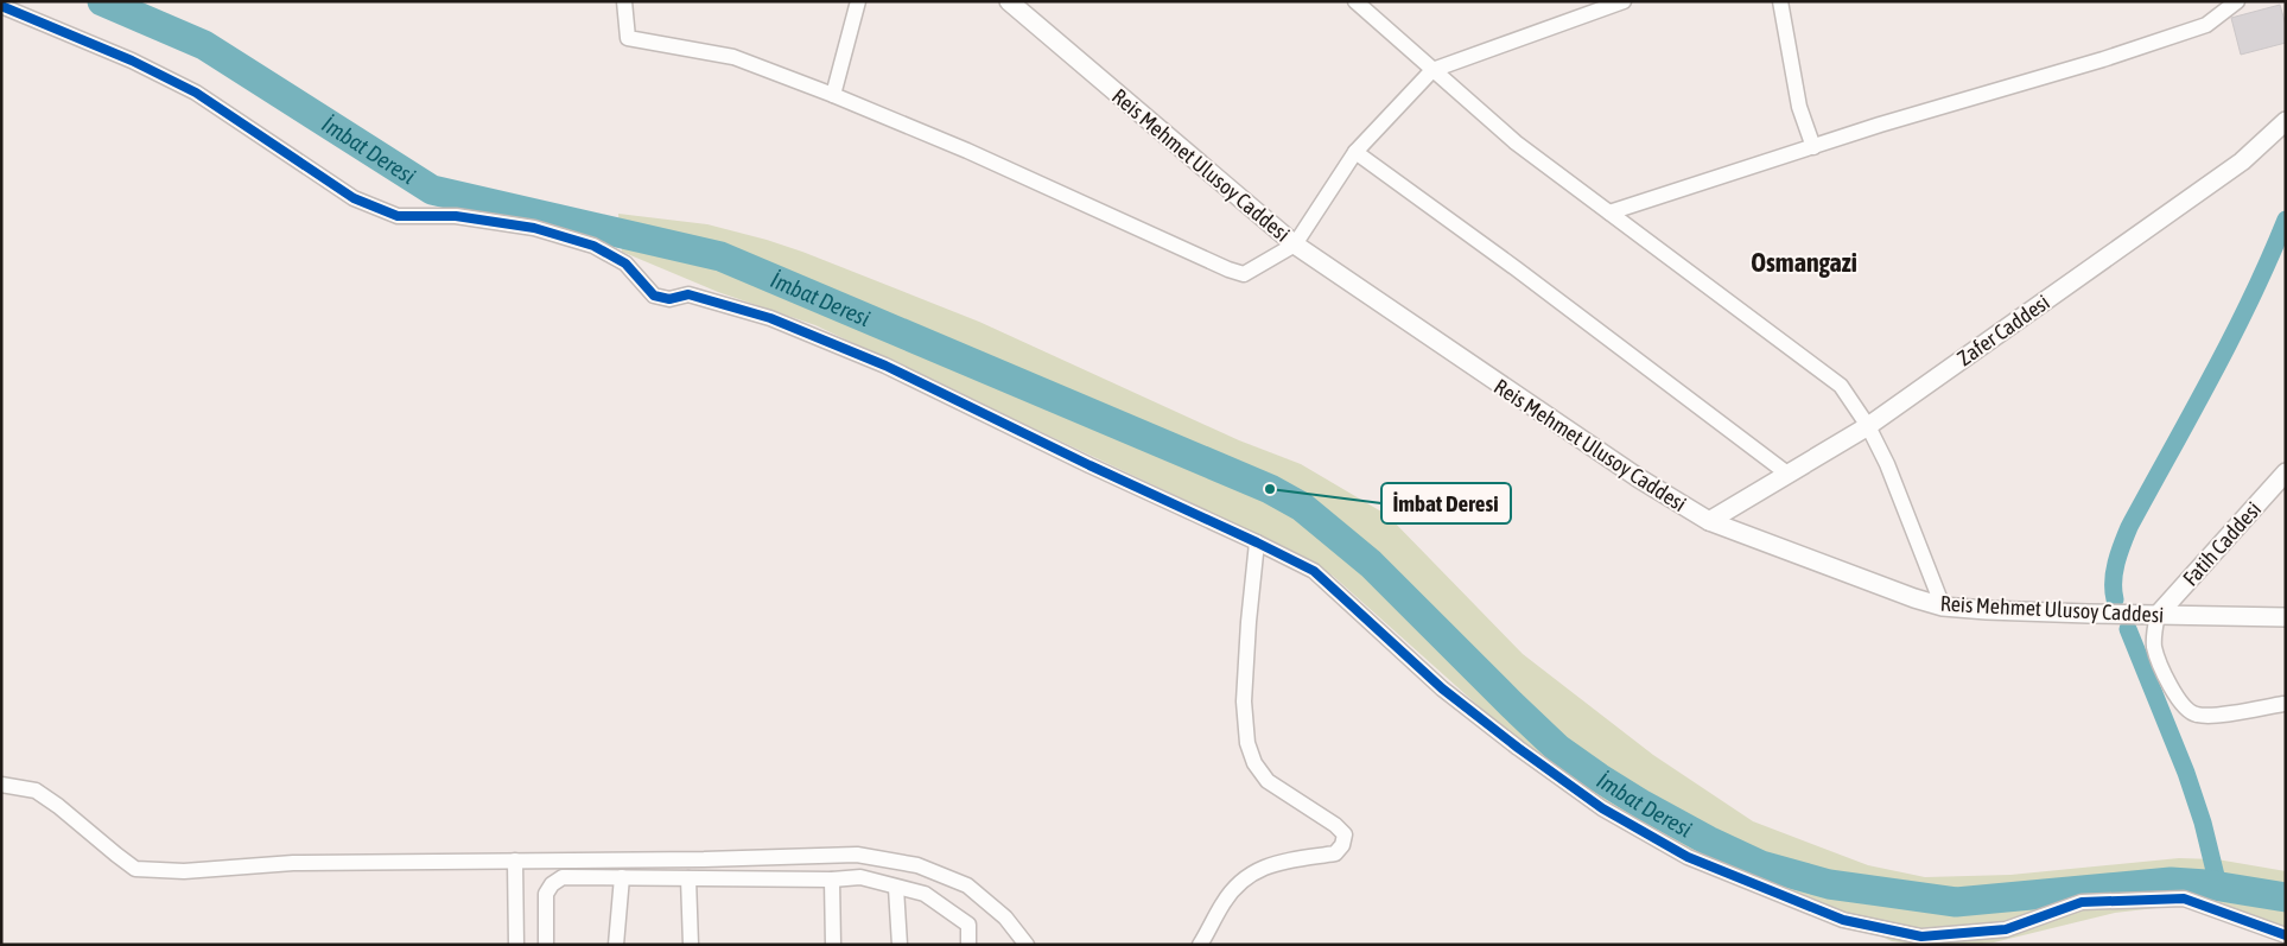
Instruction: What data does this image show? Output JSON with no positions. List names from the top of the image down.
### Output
{
  "streets": {
    "street": ["Reis Mehmet Ulusoy Caddesi", "Zafer Caddesi", "Fatih Caddesi"]
  },
  "crossings": [
    ["Reis Mehmet Ulusoy Caddesi", "Zafer Caddesi"],
    ["Reis Mehmet Ulusoy Caddesi", "Fatih Caddesi"]
  ],
  "districts": ["Osmangazi"],
  "water": ["İmbat Deresi"],
  "places": ["İmbat Deresi"]
}
